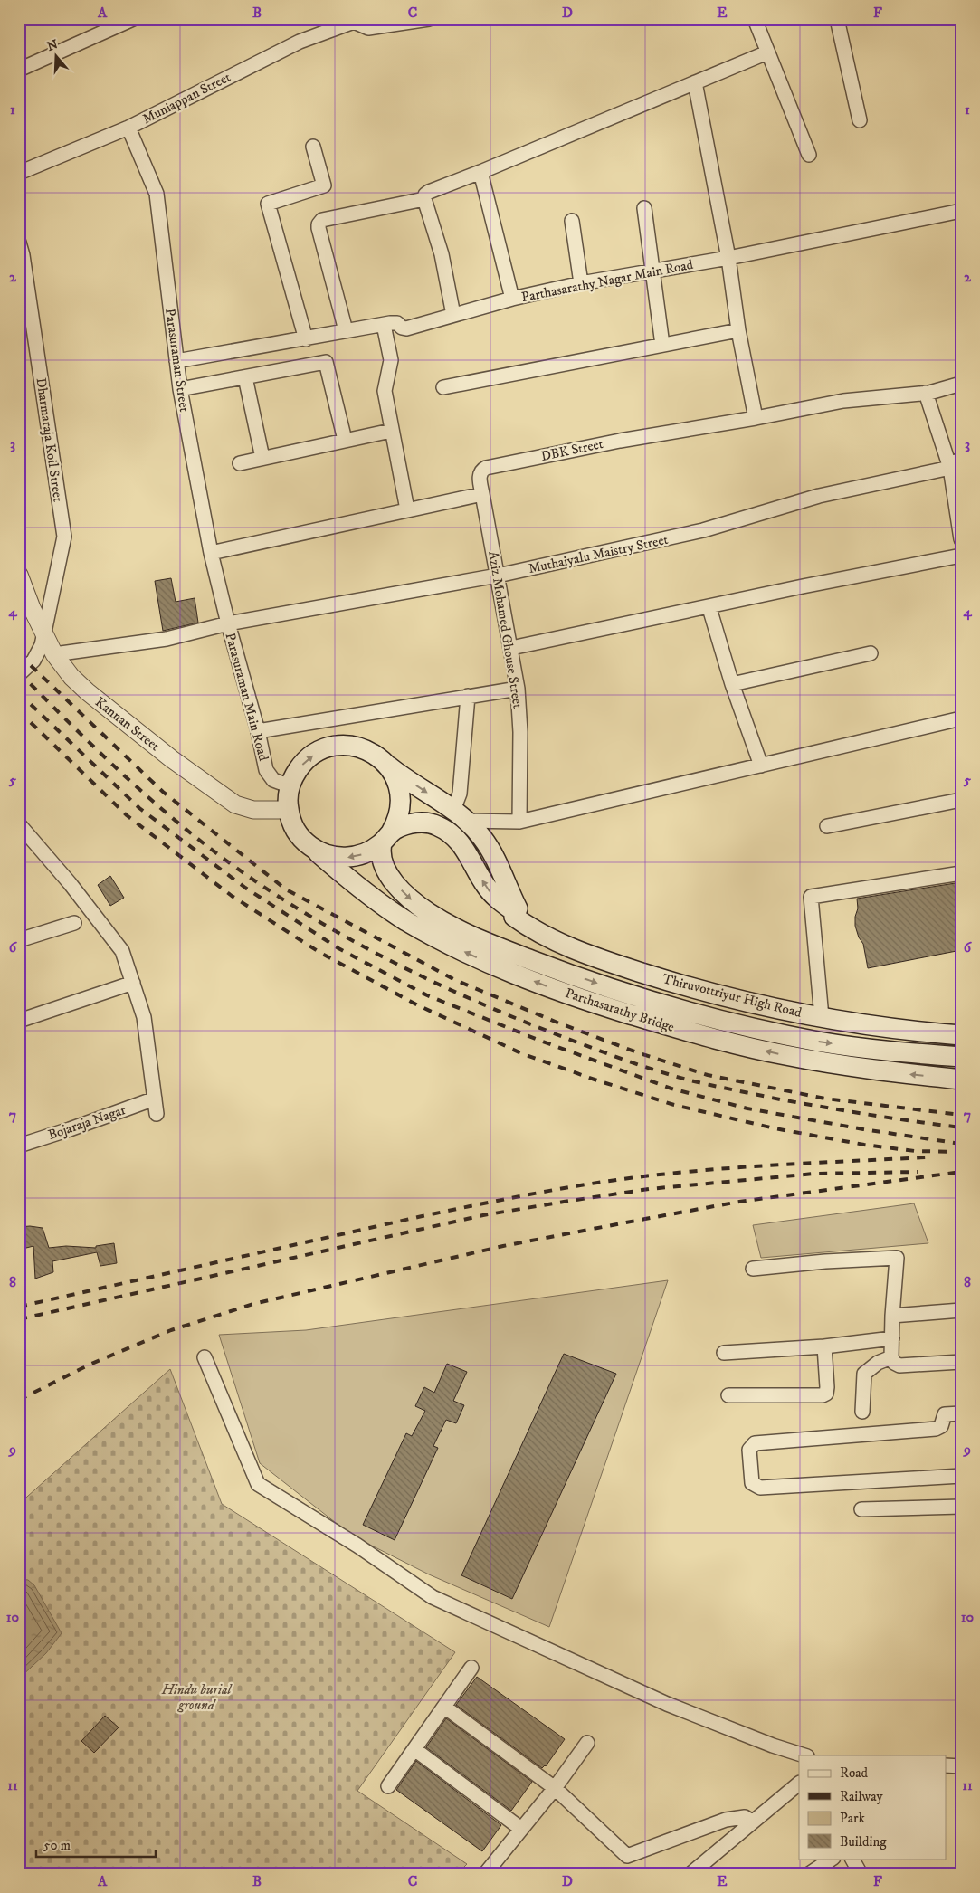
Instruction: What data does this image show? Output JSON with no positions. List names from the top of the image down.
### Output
{
  "streets": {
    "main road": ["Thiruvottriyur High Road", "Parthasarathy Bridge"],
    "street": [
      "Muniappan Street",
      "Parthasarathy Nagar Main Road",
      "Parasuraman Street",
      "Dharmaraja Koil Street",
      "DBK Street",
      "Muthaiyalu Maistry Street",
      "Aziz Mohamed Ghouse Street",
      "Parasuraman Main Road",
      "Kannan Street",
      "Bojaraja Nagar"
    ]
  },
  "crossings": [
    ["Muniappan Street", "Parasuraman Street"],
    ["Parthasarathy Nagar Main Road", "Parasuraman Street"],
    ["Parasuraman Street", "Parasuraman Main Road"],
    ["Dharmaraja Koil Street", "Kannan Street"],
    ["DBK Street", "Aziz Mohamed Ghouse Street"],
    ["Muthaiyalu Maistry Street", "Aziz Mohamed Ghouse Street"],
    ["Muthaiyalu Maistry Street", "Parasuraman Main Road"],
    ["Muthaiyalu Maistry Street", "Kannan Street"],
    ["Parasuraman Main Road", "Kannan Street"],
    ["Parasuraman Main Road", "Thiruvottriyur High Road"],
    ["Parasuraman Main Road", "Parthasarathy Bridge"],
    ["Kannan Street", "Thiruvottriyur High Road"],
    ["Kannan Street", "Parthasarathy Bridge"],
    ["Thiruvottriyur High Road", "Parthasarathy Bridge"]
  ],
  "parks": ["Hindu burial ground"],
  "legend": [
    "Road",
    "Railway",
    "Park",
    "Building"
  ],
  "scale_bar": "50 m",
  "north": "top",
  "grid": {
    "columns": [
      "A",
      "B",
      "C",
      "D",
      "E",
      "F"
    ],
    "rows": [
      "1",
      "2",
      "3",
      "4",
      "5",
      "6",
      "7",
      "8",
      "9",
      "10",
      "11"
    ]
  }
}
